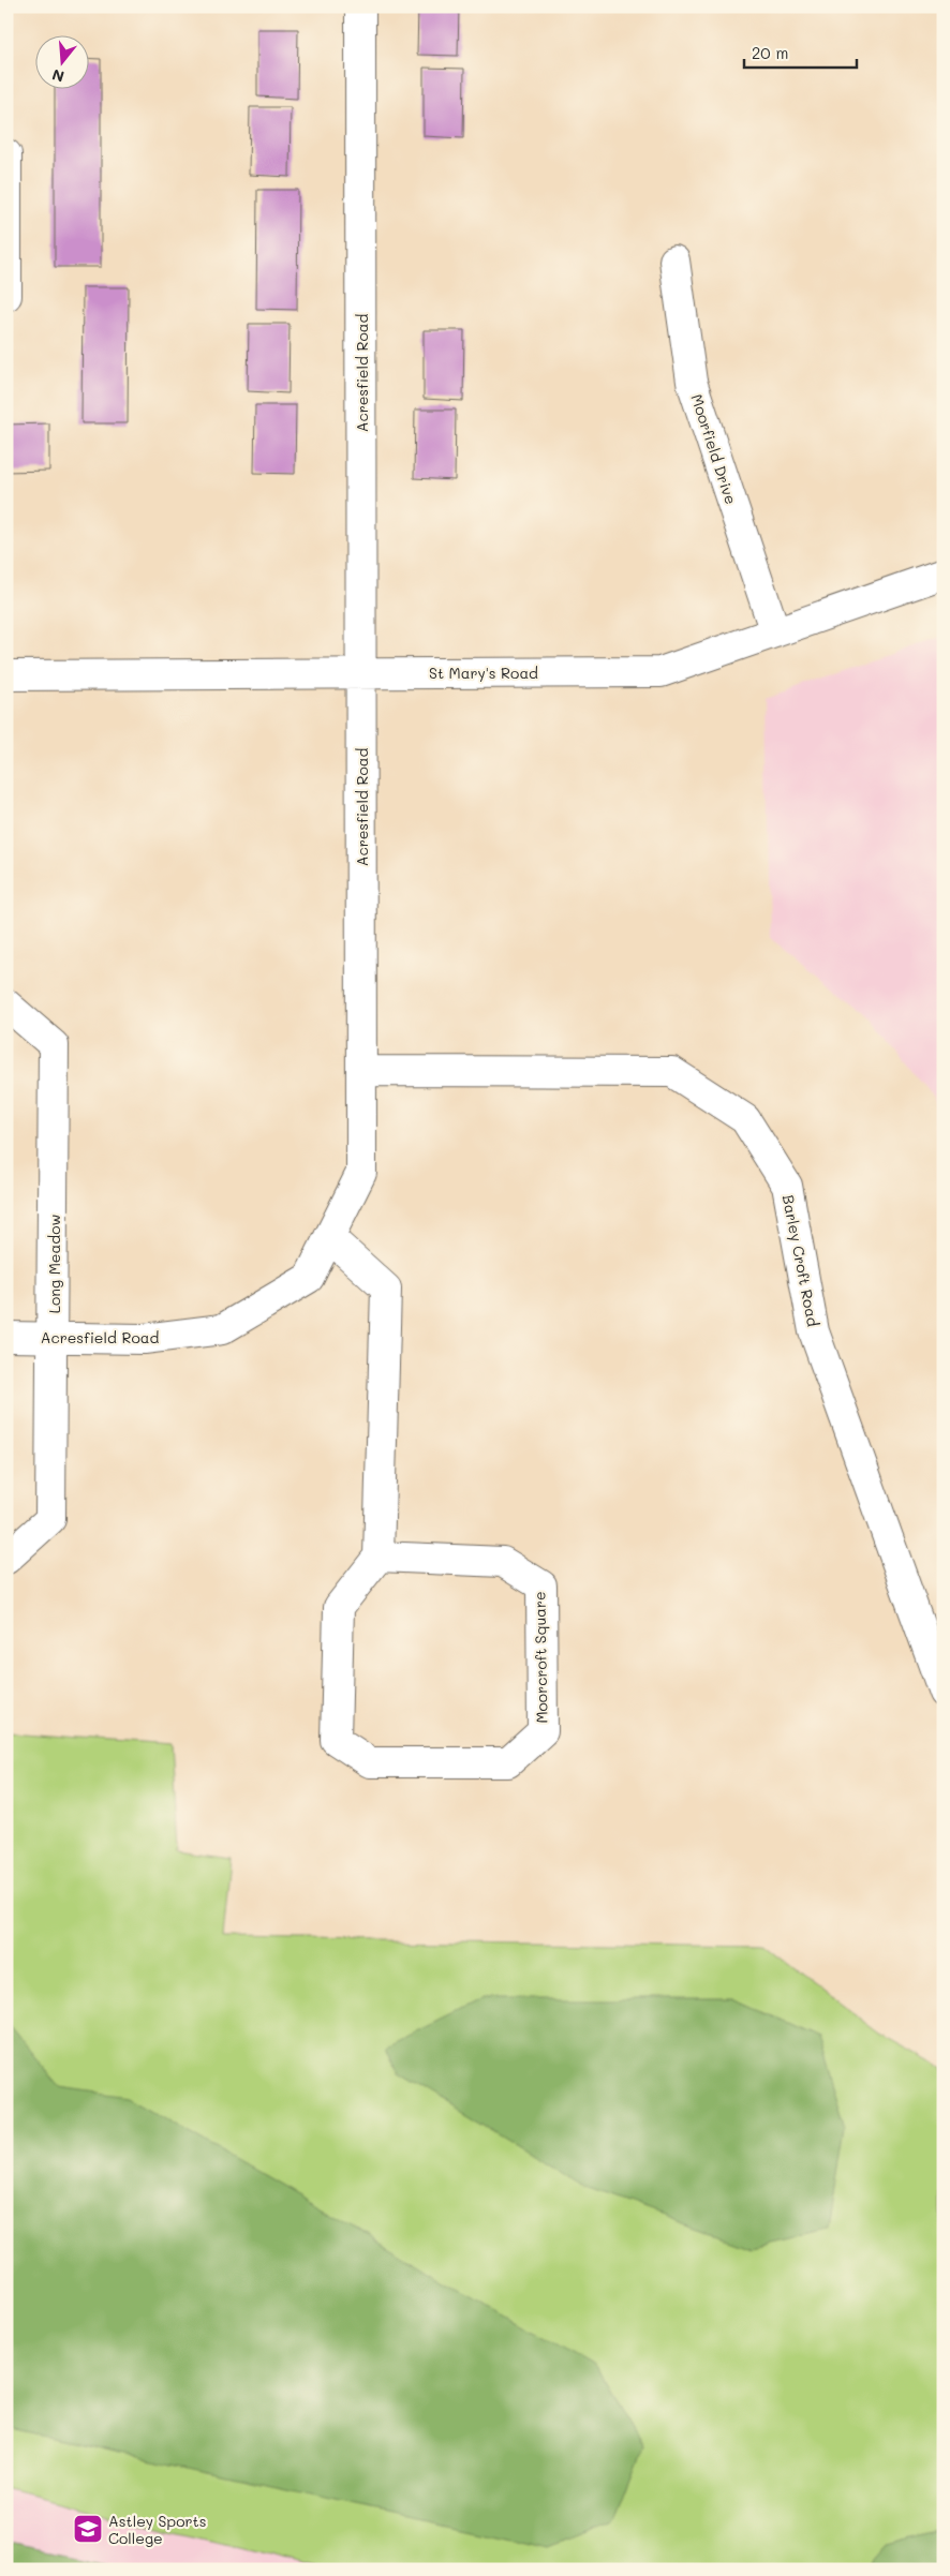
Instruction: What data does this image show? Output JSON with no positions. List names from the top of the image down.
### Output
{
  "streets": {
    "street": [
      "Acresfield Road",
      "Moorfield Drive",
      "St Mary's Road",
      "Barley Croft Road",
      "Long Meadow",
      "Moorcroft Square"
    ]
  },
  "crossings": [
    ["Acresfield Road", "St Mary's Road"],
    ["Acresfield Road", "Barley Croft Road"],
    ["Acresfield Road", "Long Meadow"],
    ["Moorfield Drive", "St Mary's Road"]
  ],
  "places": {
    "school or university": ["Astley Sports College"]
  },
  "scale_bar": "20 m",
  "north": "bottom"
}
